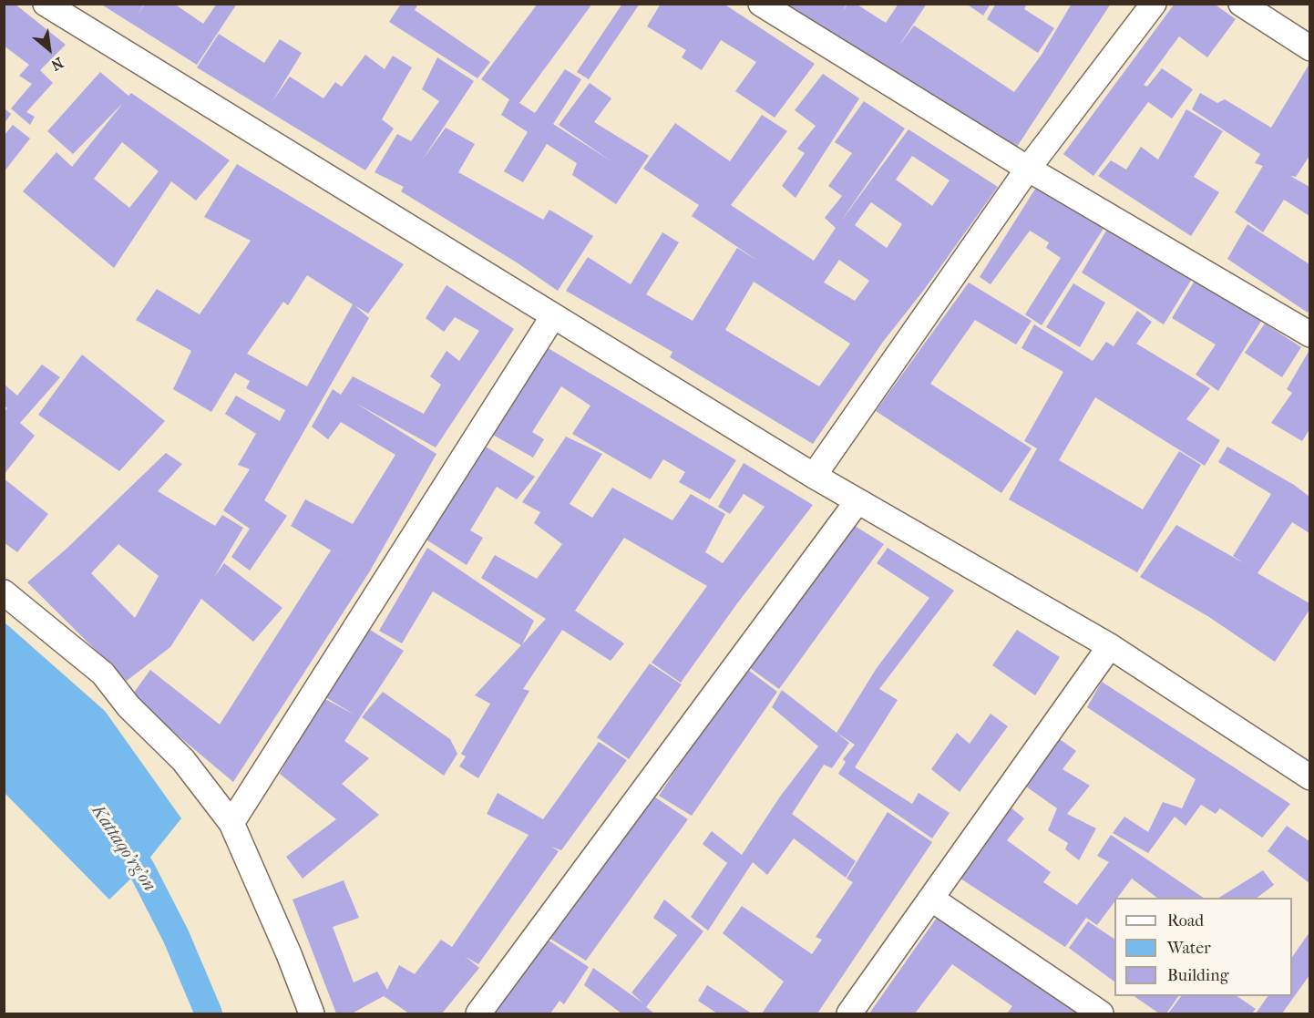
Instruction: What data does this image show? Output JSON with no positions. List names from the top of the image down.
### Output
{
  "water": ["Kattaqo'rg'on"],
  "legend": ["Road", "Water", "Building"],
  "north": "bottom right"
}
